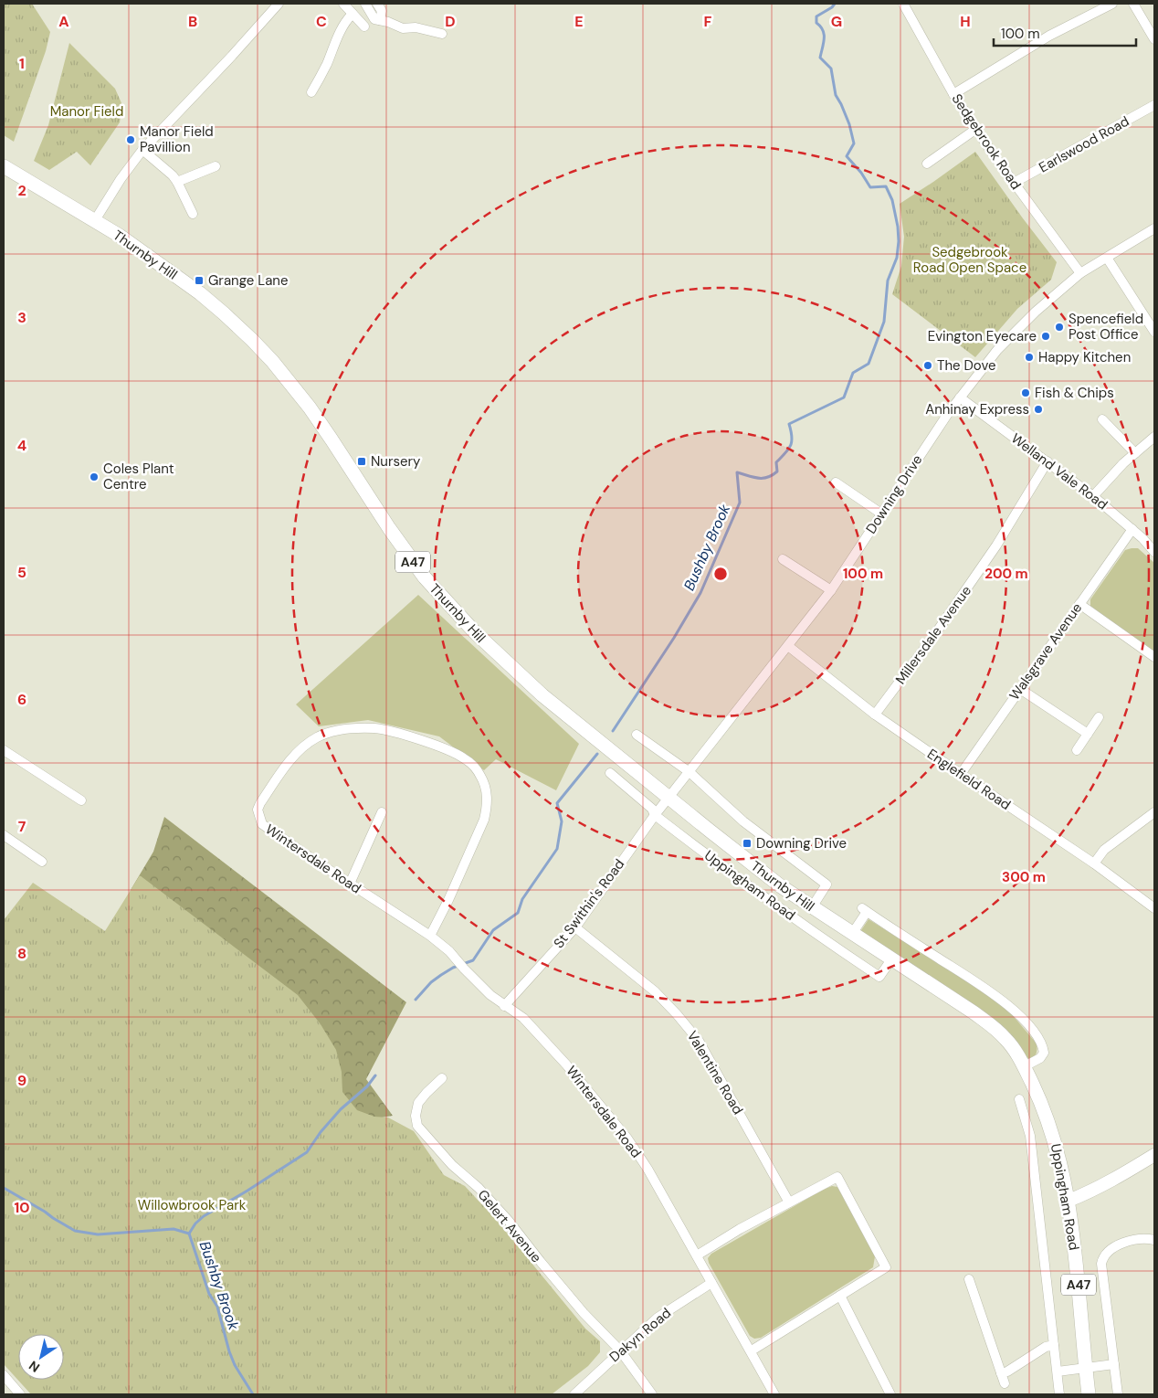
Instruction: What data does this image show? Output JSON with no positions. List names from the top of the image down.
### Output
{
  "streets": {
    "highway": ["Thurnby Hill", "A47", "Uppingham Road"],
    "street": [
      "Sedgebrook Road",
      "Earlswood Road",
      "Welland Vale Road",
      "Downing Drive",
      "Millersdale Avenue",
      "Walsgrave Avenue",
      "Englefield Road",
      "Wintersdale Road",
      "St Swithin's Road",
      "Valentine Road",
      "Gelert Avenue",
      "Dakyn Road"
    ]
  },
  "crossings": [
    ["Sedgebrook Road", "Earlswood Road"],
    ["Sedgebrook Road", "Downing Drive"],
    ["Thurnby Hill", "Downing Drive"],
    ["Thurnby Hill", "Uppingham Road"],
    ["Thurnby Hill", "St Swithin's Road"],
    ["Welland Vale Road", "Downing Drive"],
    ["Welland Vale Road", "Millersdale Avenue"],
    ["Welland Vale Road", "Walsgrave Avenue"],
    ["Downing Drive", "Englefield Road"],
    ["Downing Drive", "Uppingham Road"],
    ["Downing Drive", "St Swithin's Road"],
    ["Millersdale Avenue", "Englefield Road"],
    ["Walsgrave Avenue", "Englefield Road"],
    ["Wintersdale Road", "St Swithin's Road"],
    ["Wintersdale Road", "Dakyn Road"],
    ["Uppingham Road", "St Swithin's Road"],
    ["St Swithin's Road", "Valentine Road"],
    ["Gelert Avenue", "Dakyn Road"]
  ],
  "water": ["Bushby Brook"],
  "parks": ["Manor Field", "Sedgebrook Road Open Space", "Willowbrook Park"],
  "places": {
    "other": [
      "Manor Field Pavillion",
      "Spencefield Post Office",
      "Evington Eyecare",
      "Happy Kitchen",
      "The Dove",
      "Fish & Chips",
      "Anhinay Express",
      "Coles Plant Centre"
    ],
    "transit": ["Grange Lane", "Nursery", "Downing Drive"]
  },
  "scale_bar": "100 m",
  "north": "bottom left",
  "grid": {
    "columns": [
      "A",
      "B",
      "C",
      "D",
      "E",
      "F",
      "G",
      "H"
    ],
    "rows": [
      "1",
      "2",
      "3",
      "4",
      "5",
      "6",
      "7",
      "8",
      "9",
      "10"
    ]
  },
  "rings": ["100 m", "200 m", "300 m"]
}
